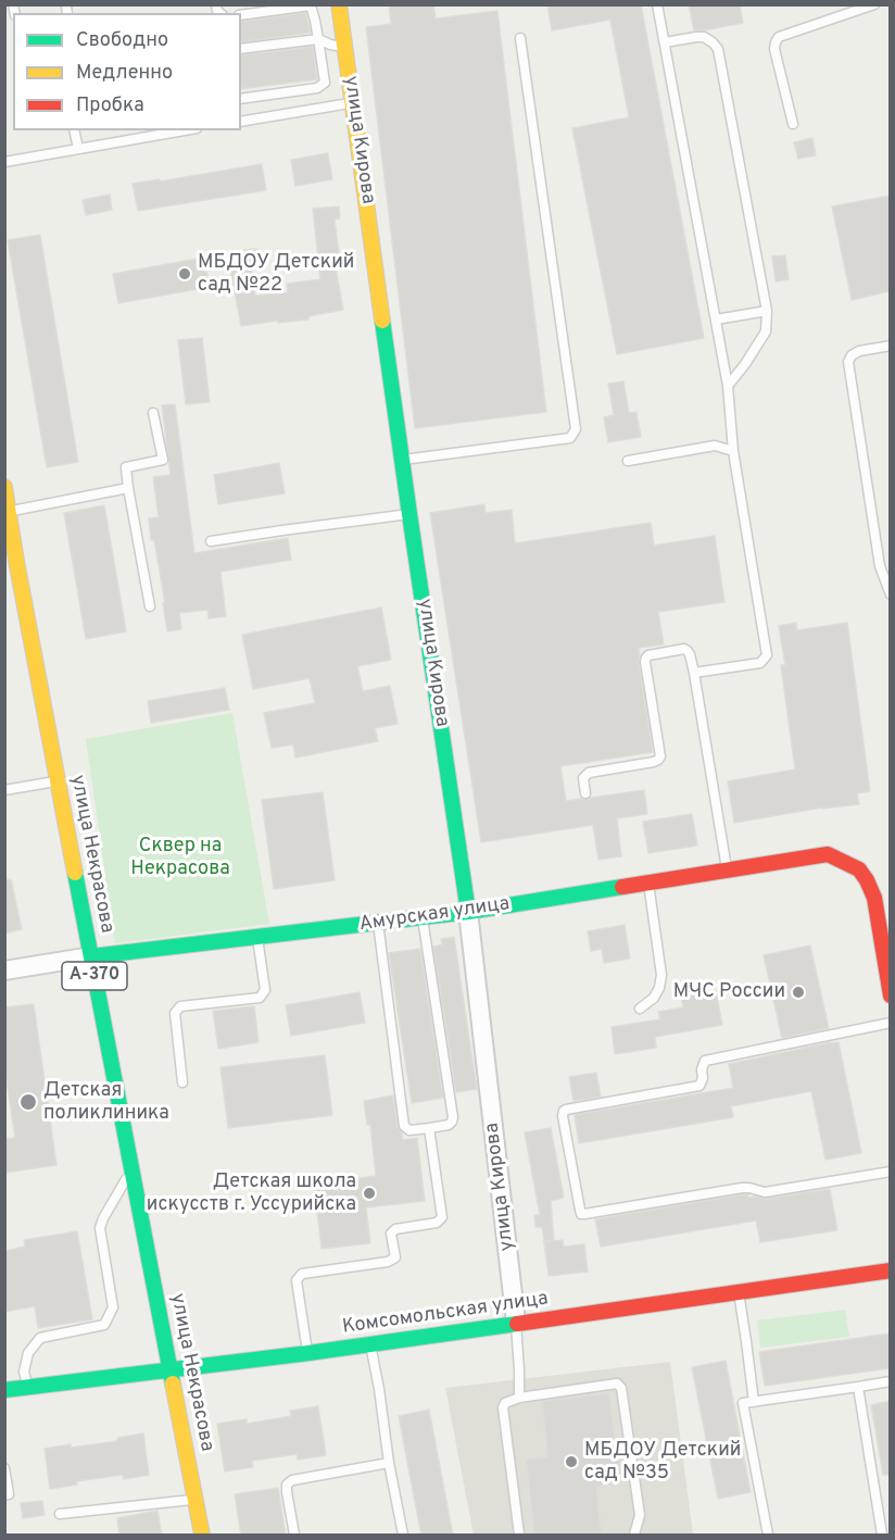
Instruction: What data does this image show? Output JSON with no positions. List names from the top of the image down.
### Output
{
  "streets": {
    "main road": [
      "улица Кирова",
      "улица Некрасова",
      "Амурская улица",
      "А-370",
      "Комсомольская улица"
    ]
  },
  "crossings": [
    ["улица Кирова", "Амурская улица"],
    ["улица Кирова", "Комсомольская улица"],
    ["улица Некрасова", "Амурская улица"],
    ["улица Некрасова", "Комсомольская улица"]
  ],
  "parks": ["Сквер на Некрасова"],
  "places": [
    "МБДОУ Детский сад №22",
    "МЧС России",
    "Детская поликлиника",
    "Детская школа искусств г. Уссурийска",
    "МБДОУ Детский сад №35"
  ],
  "legend": ["Свободно", "Медленно", "Пробка"]
}
